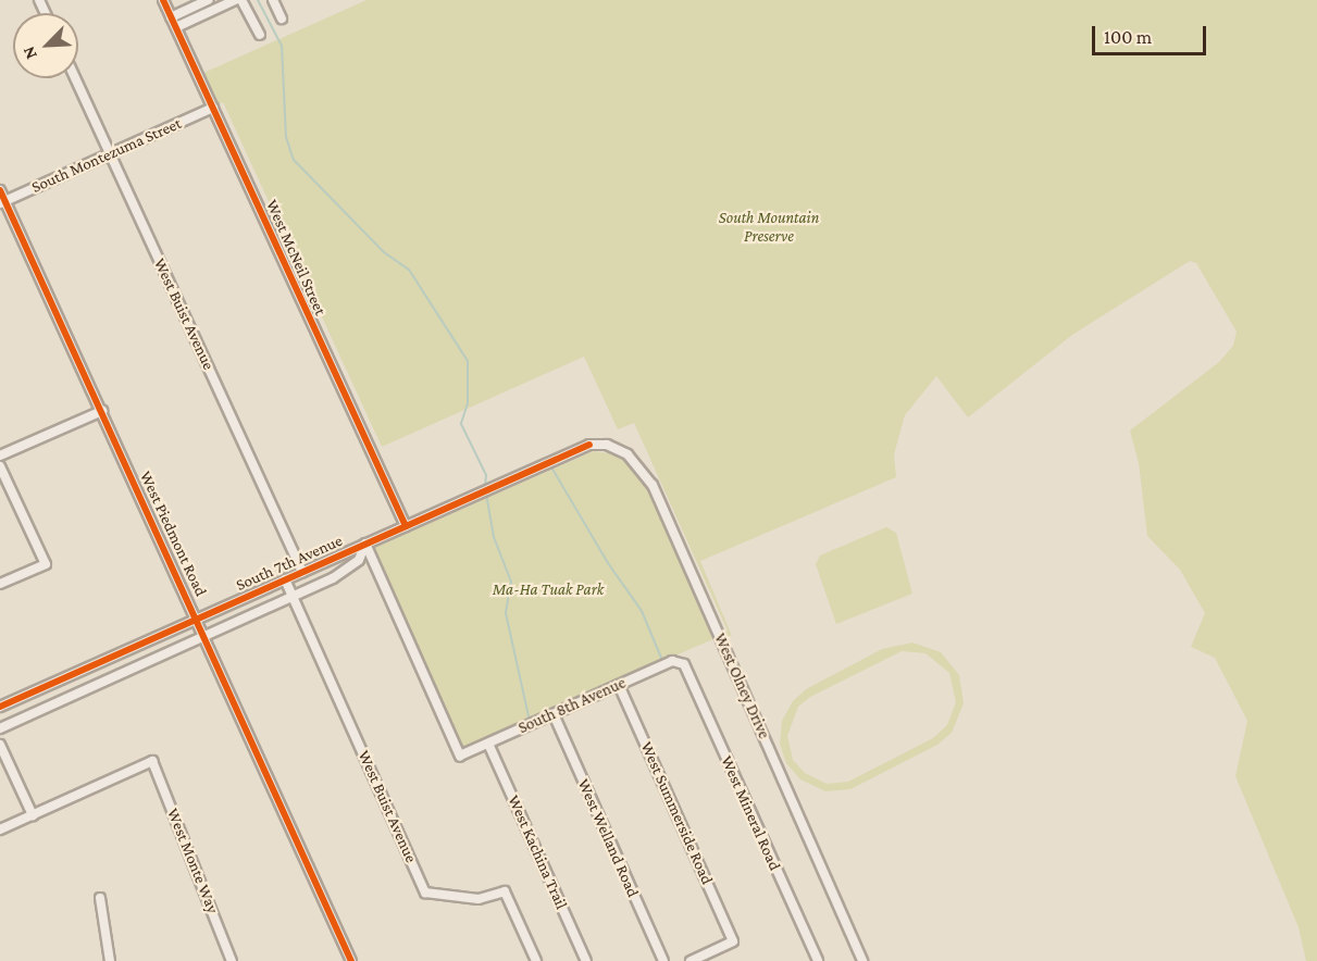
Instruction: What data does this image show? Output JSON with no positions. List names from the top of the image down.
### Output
{
  "streets": {
    "street": [
      "South Montezuma Street",
      "West McNeil Street",
      "West Buist Avenue",
      "West Piedmont Road",
      "South 7th Avenue",
      "West Olney Drive",
      "South 8th Avenue",
      "West Summerside Road",
      "West Mineral Road",
      "West Welland Road",
      "West Kachina Trail",
      "West Monte Way"
    ]
  },
  "crossings": [
    ["South Montezuma Street", "West McNeil Street"],
    ["South Montezuma Street", "West Buist Avenue"],
    ["South Montezuma Street", "West Piedmont Road"],
    ["West McNeil Street", "South 7th Avenue"],
    ["West Buist Avenue", "South 7th Avenue"],
    ["West Piedmont Road", "South 7th Avenue"],
    ["South 7th Avenue", "West Olney Drive"],
    ["South 7th Avenue", "South 8th Avenue"],
    ["South 8th Avenue", "West Summerside Road"],
    ["South 8th Avenue", "West Mineral Road"],
    ["South 8th Avenue", "West Welland Road"],
    ["South 8th Avenue", "West Kachina Trail"]
  ],
  "parks": ["South Mountain Preserve", "Ma-Ha Tuak Park"],
  "scale_bar": "100 m",
  "north": "bottom left"
}
